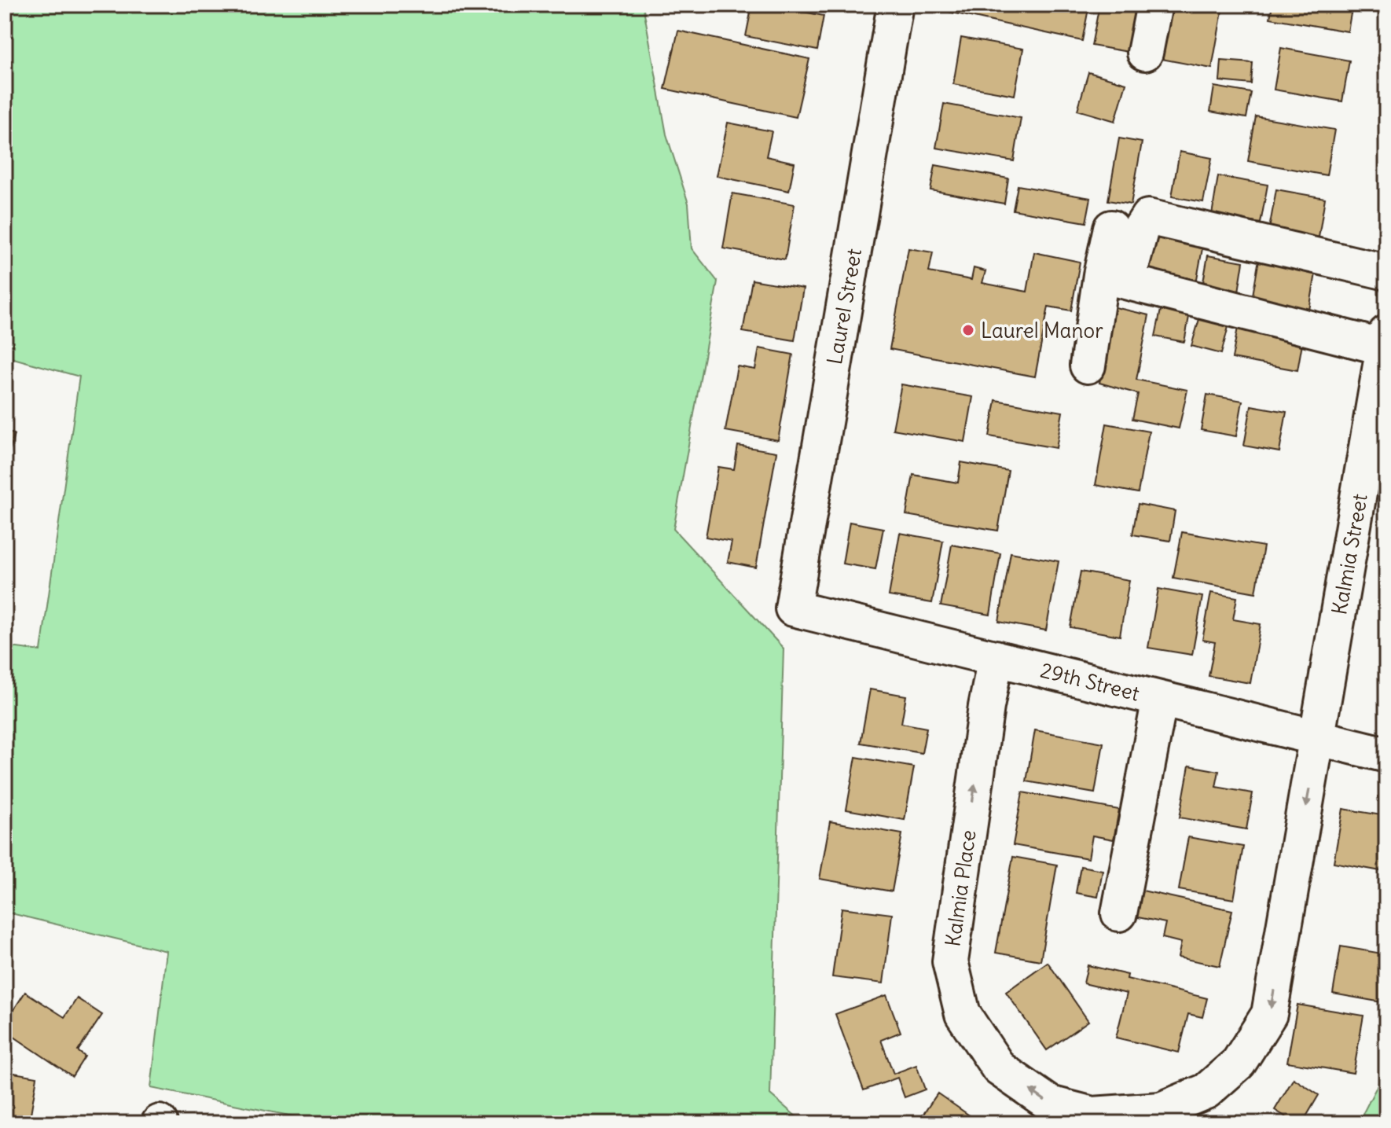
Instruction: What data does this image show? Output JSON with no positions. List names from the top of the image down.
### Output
{
  "streets": {
    "street": [
      "Laurel Street",
      "Kalmia Street",
      "29th Street",
      "Kalmia Place"
    ]
  },
  "crossings": [
    ["Laurel Street", "29th Street"],
    ["Kalmia Street", "29th Street"],
    ["Kalmia Street", "Kalmia Place"],
    ["29th Street", "Kalmia Place"]
  ],
  "places": ["Laurel Manor"]
}
